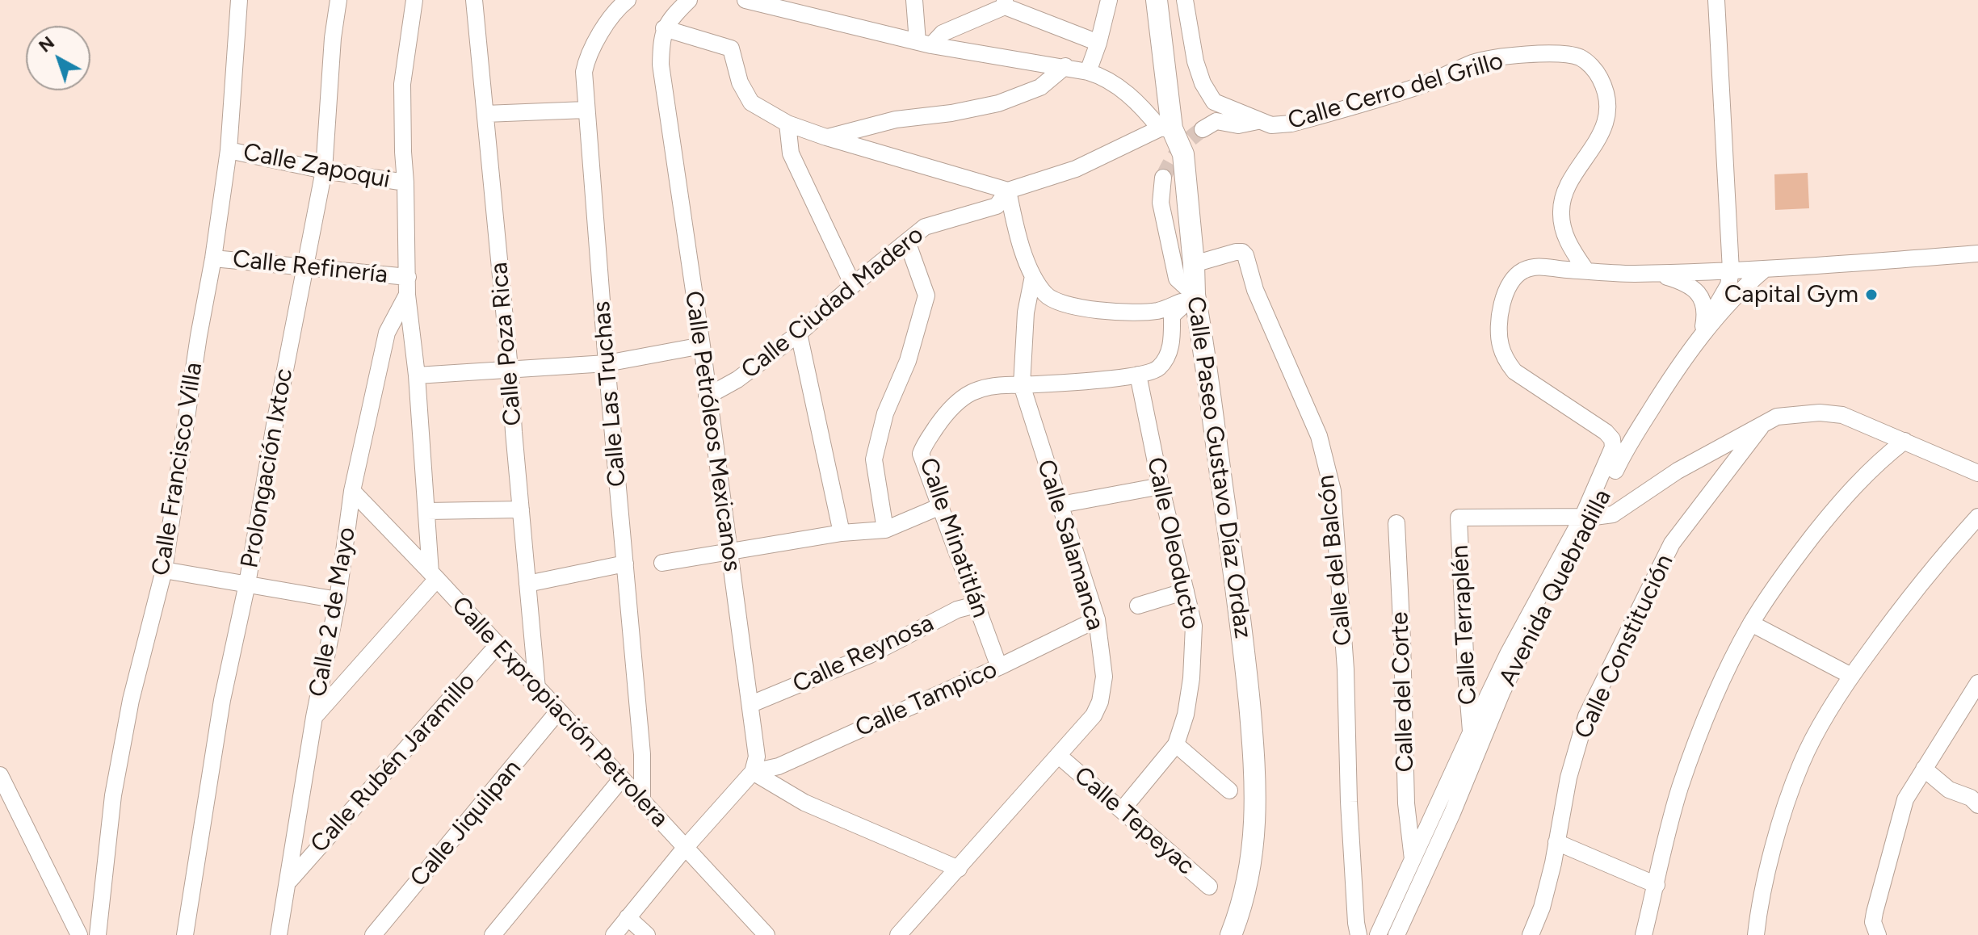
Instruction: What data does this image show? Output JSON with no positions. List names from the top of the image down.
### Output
{
  "streets": {
    "main road": ["Calle Paseo Gustavo Díaz Ordaz"],
    "street": [
      "Calle Cerro del Grillo",
      "Calle Zapoqui",
      "Calle Refinería",
      "Calle Ciudad Madero",
      "Calle Poza Rica",
      "Calle Las Truchas",
      "Calle Petróleos Mexicanos",
      "Prolongación Ixtoc",
      "Calle Francisco Villa",
      "Calle Minatitlán",
      "Calle Oleoducto",
      "Calle Salamanca",
      "Calle del Balcón",
      "Avenida Quebradilla",
      "Calle 2 de Mayo",
      "Calle Terraplén",
      "Calle Constitución",
      "Calle Reynosa",
      "Calle del Corte",
      "Calle Tampico",
      "Calle Expropiación Petrolera",
      "Calle Rubén Jaramillo",
      "Calle Tepeyac",
      "Calle Jiquilpan"
    ]
  },
  "crossings": [
    ["Calle Cerro del Grillo", "Avenida Quebradilla"],
    ["Calle Zapoqui", "Prolongación Ixtoc"],
    ["Calle Zapoqui", "Calle Francisco Villa"],
    ["Calle Zapoqui", "Calle 2 de Mayo"],
    ["Calle Refinería", "Prolongación Ixtoc"],
    ["Calle Refinería", "Calle Francisco Villa"],
    ["Calle Refinería", "Calle 2 de Mayo"],
    ["Calle Ciudad Madero", "Calle Petróleos Mexicanos"],
    ["Calle Ciudad Madero", "Calle Paseo Gustavo Díaz Ordaz"],
    ["Calle Poza Rica", "Calle Expropiación Petrolera"],
    ["Calle Las Truchas", "Calle Expropiación Petrolera"],
    ["Calle Petróleos Mexicanos", "Calle Reynosa"],
    ["Calle Petróleos Mexicanos", "Calle Tampico"],
    ["Calle Paseo Gustavo Díaz Ordaz", "Calle Minatitlán"],
    ["Calle Paseo Gustavo Díaz Ordaz", "Calle del Balcón"],
    ["Calle Minatitlán", "Calle Oleoducto"],
    ["Calle Minatitlán", "Calle Salamanca"],
    ["Calle Minatitlán", "Calle Reynosa"],
    ["Calle Minatitlán", "Calle Tampico"],
    ["Calle Oleoducto", "Calle Tepeyac"],
    ["Calle Salamanca", "Calle Tampico"],
    ["Calle Salamanca", "Calle Tepeyac"],
    ["Avenida Quebradilla", "Calle Terraplén"],
    ["Avenida Quebradilla", "Calle del Corte"],
    ["Calle 2 de Mayo", "Calle Expropiación Petrolera"],
    ["Calle 2 de Mayo", "Calle Rubén Jaramillo"],
    ["Calle Expropiación Petrolera", "Calle Rubén Jaramillo"],
    ["Calle Expropiación Petrolera", "Calle Jiquilpan"]
  ],
  "places": ["Capital Gym"],
  "north": "top left"
}
